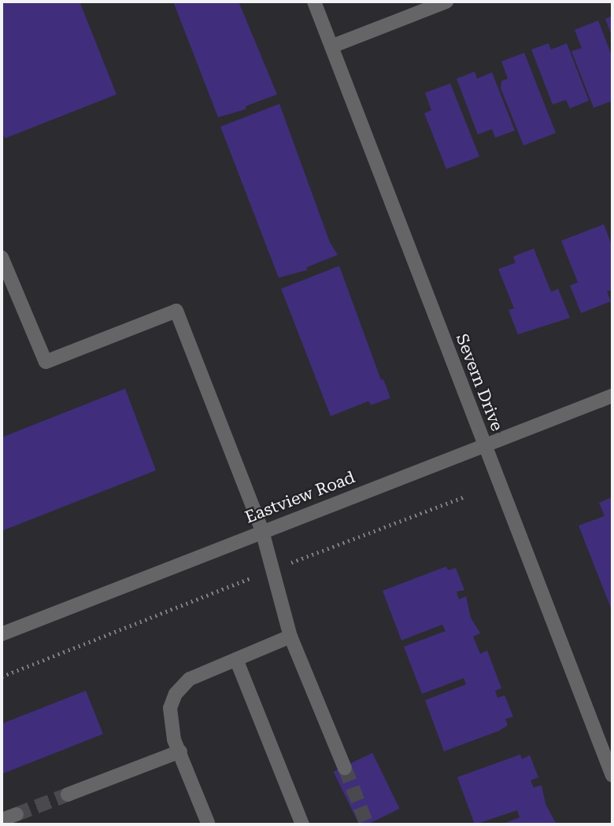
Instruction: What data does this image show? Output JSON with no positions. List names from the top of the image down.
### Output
{
  "streets": {
    "street": ["Severn Drive", "Eastview Road"]
  },
  "crossings": [
    ["Severn Drive", "Eastview Road"]
  ]
}
